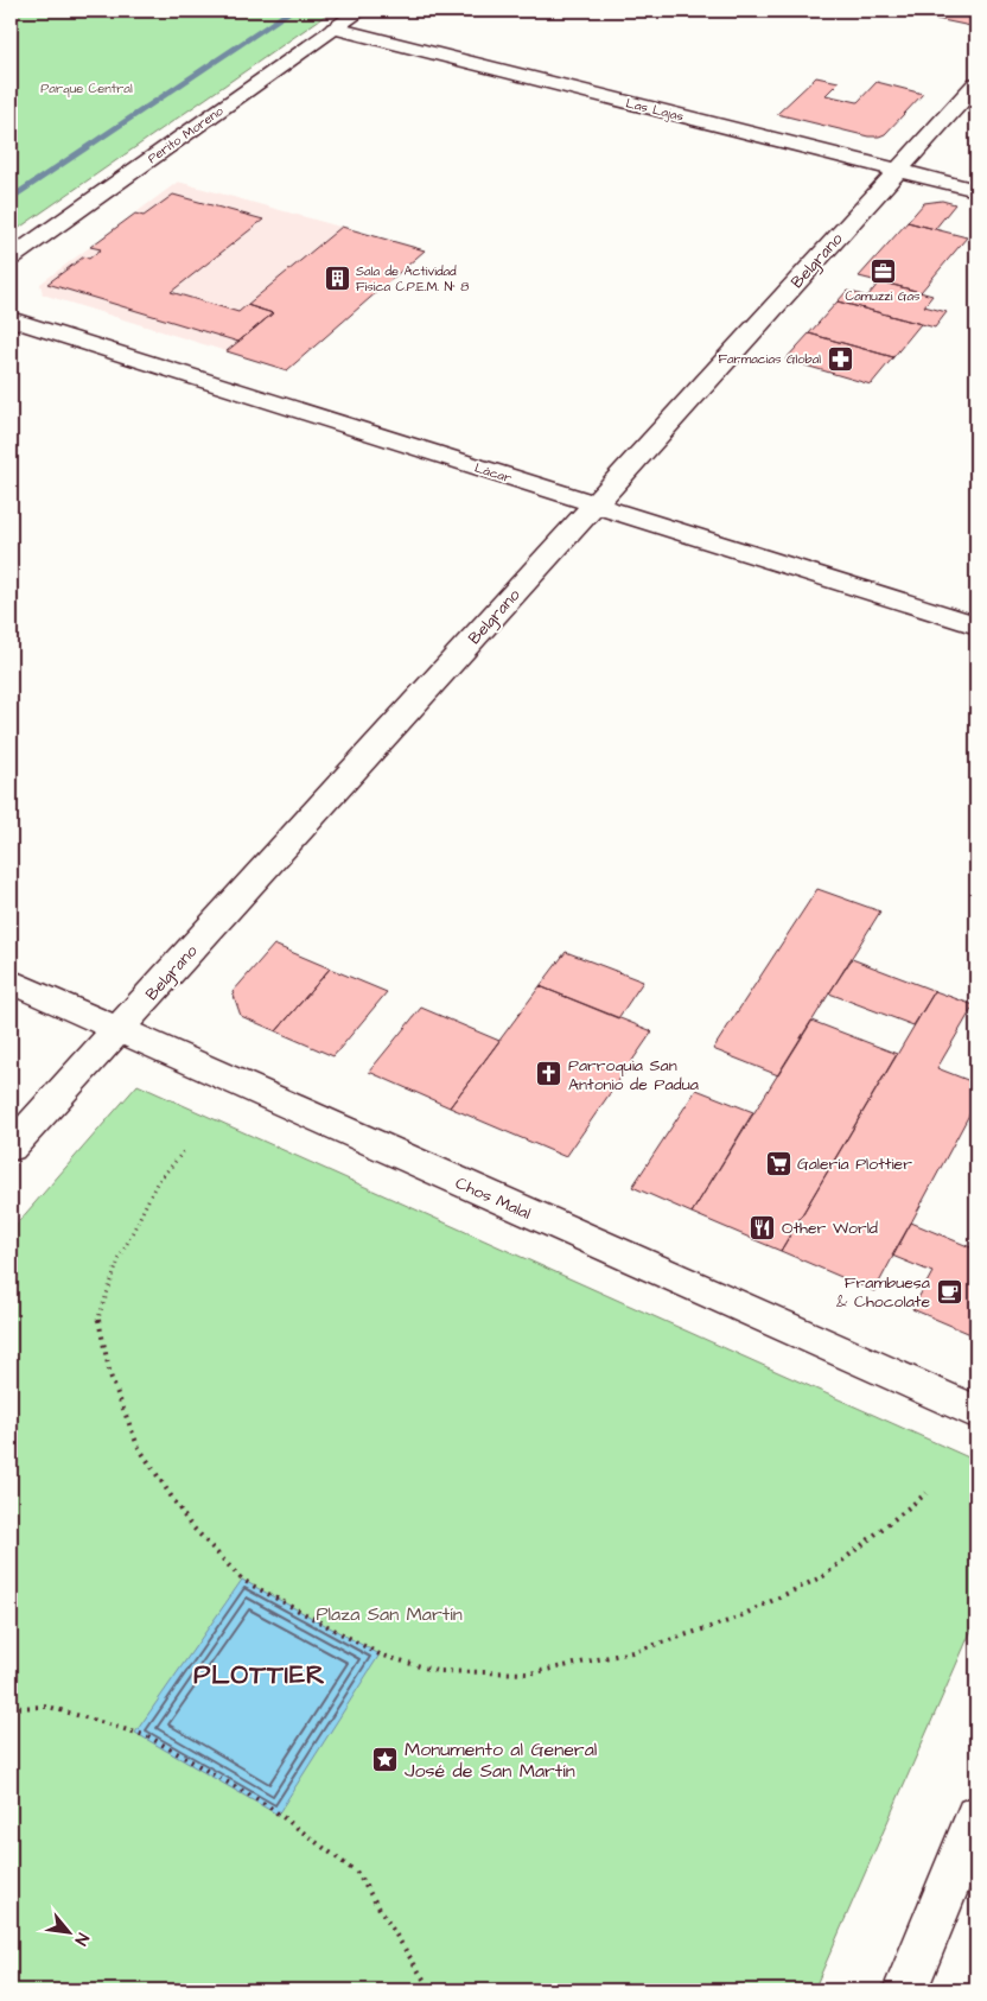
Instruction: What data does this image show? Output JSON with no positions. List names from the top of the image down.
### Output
{
  "streets": {
    "street": [
      "Las Lajas",
      "Perito Moreno",
      "Belgrano",
      "Lácar",
      "Chos Malal"
    ]
  },
  "crossings": [
    ["Las Lajas", "Perito Moreno"],
    ["Las Lajas", "Belgrano"],
    ["Belgrano", "Lácar"],
    ["Belgrano", "Chos Malal"]
  ],
  "districts": ["PLOTTIER"],
  "parks": ["Parque Central", "Plaza San Martín"],
  "places": {
    "office": ["Camuzzi Gas"],
    "building": ["Sala de Actividad Física C.P.E.M. N° 8"],
    "pharmacy": ["Farmacias Global"],
    "church": ["Parroquia San Antonio de Padua"],
    "supermarket": ["Galería Plottier"],
    "restaurant": ["Other World"],
    "cafe": ["Frambuesa & Chocolate"],
    "place": ["Monumento al General José de San Martín"]
  },
  "north": "bottom right"
}
